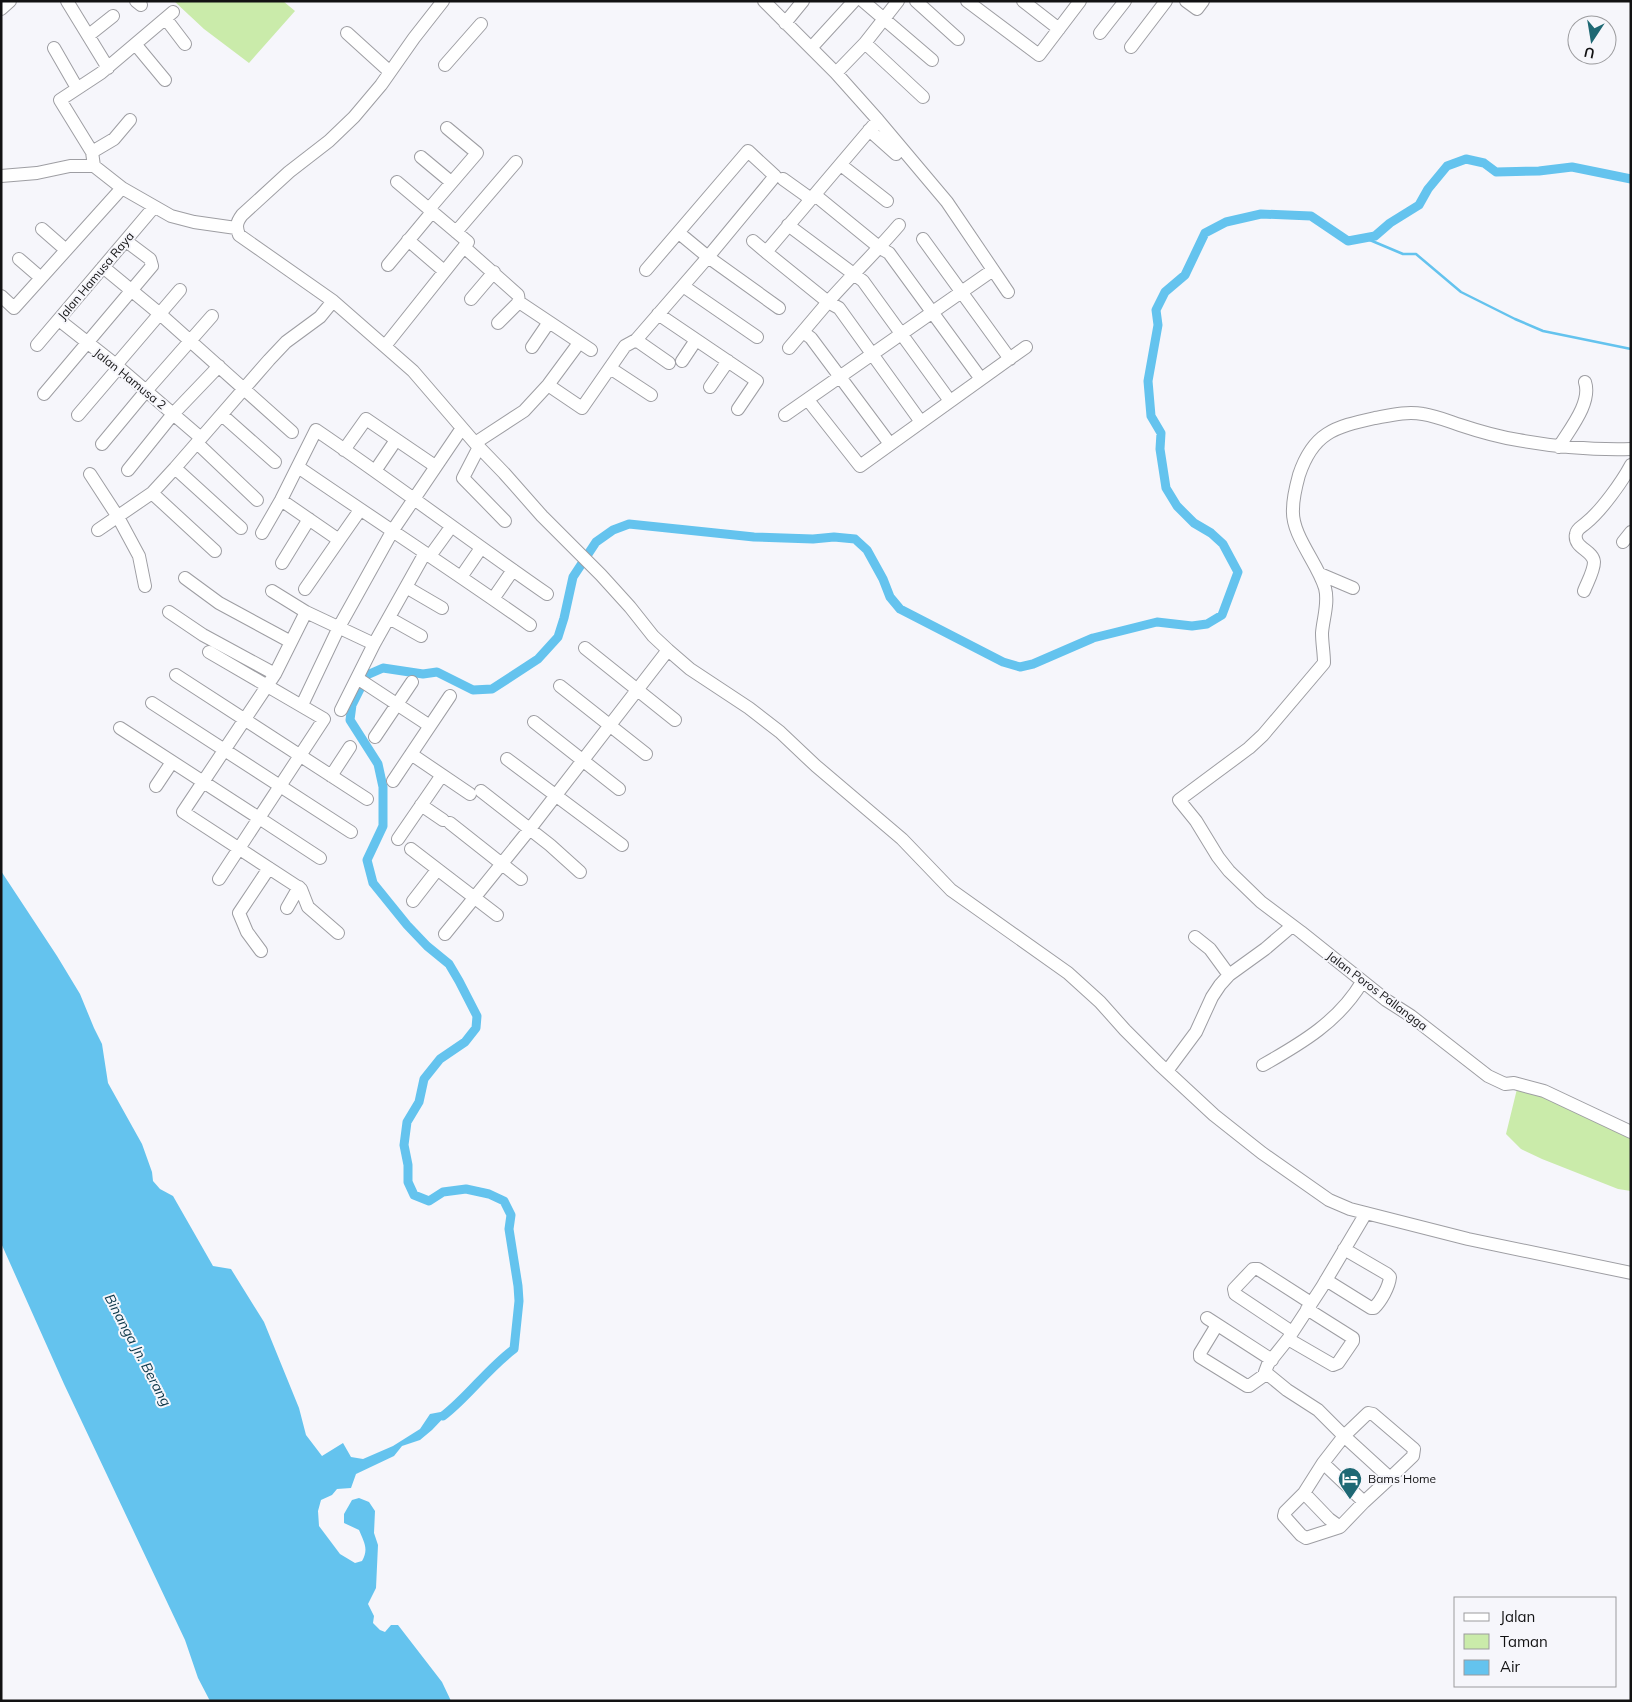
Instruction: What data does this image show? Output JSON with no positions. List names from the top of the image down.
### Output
{
  "streets": {
    "street": ["Jalan Hamusa Raya", "Jalan Hamusa 2", "Jalan Poros Pallangga"]
  },
  "crossings": [
    ["Jalan Hamusa Raya", "Jalan Hamusa 2"]
  ],
  "water": ["Binanga Jn. Berang"],
  "places": {
    "hotel": ["Bams Home"]
  },
  "legend": ["Jalan", "Taman", "Air"],
  "north": "bottom"
}
